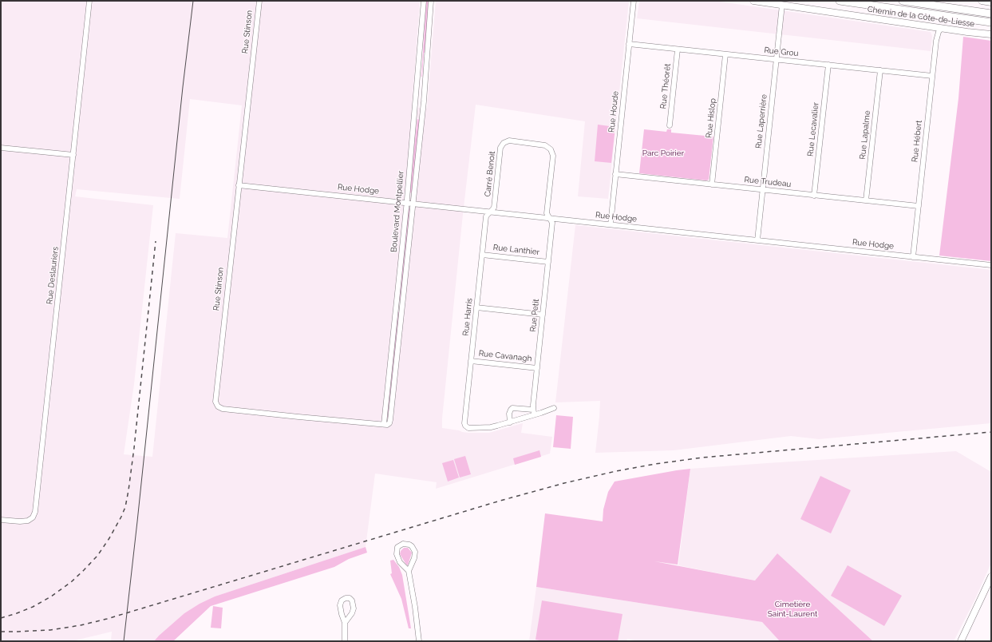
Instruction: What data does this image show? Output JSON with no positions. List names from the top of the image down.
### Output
{
  "streets": {
    "main road": ["Chemin de la Côte-de-Liesse"],
    "street": [
      "Rue Stinson",
      "Rue Grou",
      "Rue Théorêt",
      "Rue Houde",
      "Rue Hislop",
      "Rue Laperrière",
      "Rue Lecavalier",
      "Rue Lapalme",
      "Rue Hébert",
      "Carré Benoit",
      "Rue Trudeau",
      "Rue Hodge",
      "Boulevard Montpellier",
      "Rue Lanthier",
      "Rue Deslauriers",
      "Rue Petit",
      "Rue Harris",
      "Rue Cavanagh"
    ]
  },
  "crossings": [
    ["Chemin de la Côte-de-Liesse", "Rue Laperrière"],
    ["Chemin de la Côte-de-Liesse", "Rue Hébert"],
    ["Rue Stinson", "Rue Hodge"],
    ["Rue Stinson", "Boulevard Montpellier"],
    ["Rue Grou", "Rue Théorêt"],
    ["Rue Grou", "Rue Houde"],
    ["Rue Grou", "Rue Hislop"],
    ["Rue Grou", "Rue Laperrière"],
    ["Rue Grou", "Rue Lecavalier"],
    ["Rue Grou", "Rue Lapalme"],
    ["Rue Grou", "Rue Hébert"],
    ["Rue Houde", "Rue Trudeau"],
    ["Rue Houde", "Rue Hodge"],
    ["Rue Hislop", "Rue Trudeau"],
    ["Rue Laperrière", "Rue Trudeau"],
    ["Rue Laperrière", "Rue Hodge"],
    ["Rue Lecavalier", "Rue Trudeau"],
    ["Rue Lapalme", "Rue Trudeau"],
    ["Rue Hébert", "Rue Trudeau"],
    ["Rue Hébert", "Rue Hodge"],
    ["Carré Benoit", "Rue Hodge"],
    ["Carré Benoit", "Rue Petit"],
    ["Carré Benoit", "Rue Harris"],
    ["Rue Hodge", "Boulevard Montpellier"],
    ["Rue Hodge", "Rue Petit"],
    ["Rue Hodge", "Rue Harris"],
    ["Rue Lanthier", "Rue Petit"],
    ["Rue Lanthier", "Rue Harris"],
    ["Rue Petit", "Rue Cavanagh"],
    ["Rue Harris", "Rue Cavanagh"]
  ],
  "parks": ["Parc Poirier", "Cimetière Saint-Laurent"]
}
